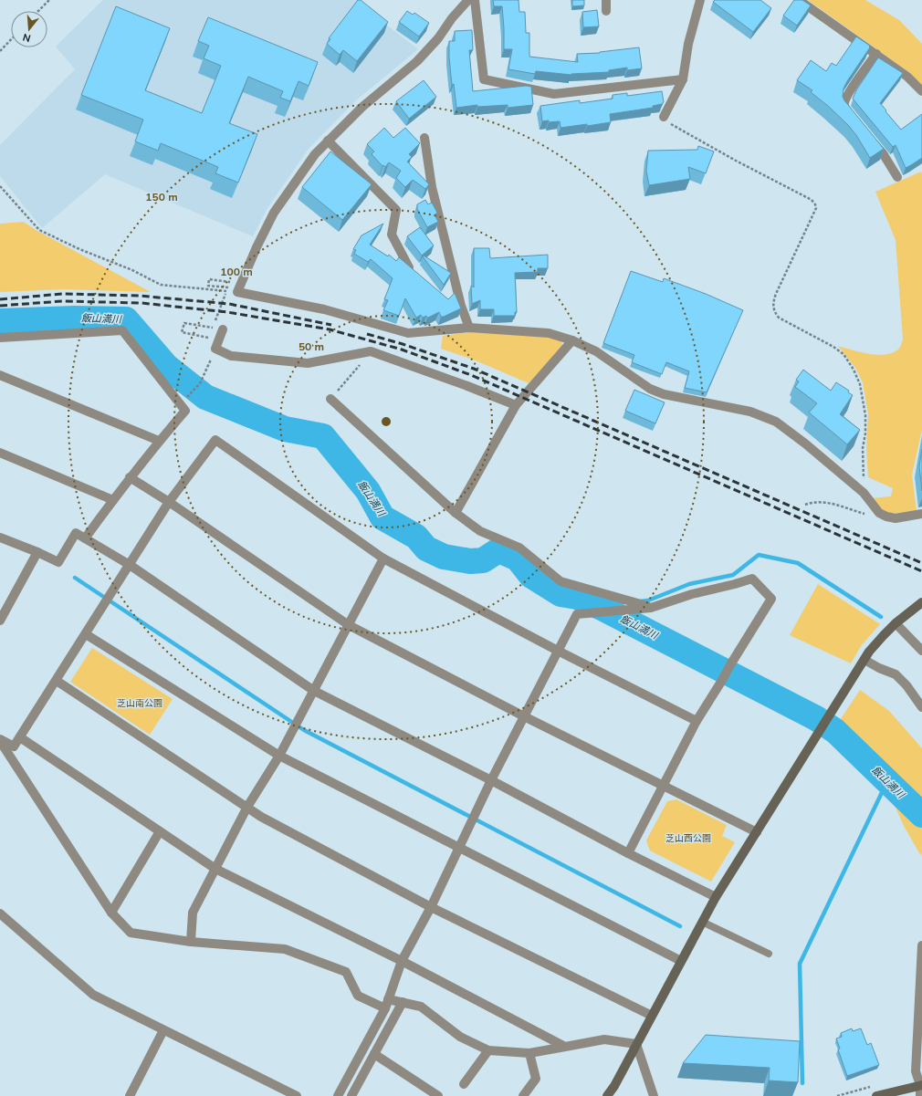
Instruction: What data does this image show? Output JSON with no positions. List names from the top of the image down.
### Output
{
  "water": ["飯山満川"],
  "parks": ["芝山南公園", "芝山西公園"],
  "north": "bottom",
  "rings": ["150 m", "100 m", "50 m"]
}
